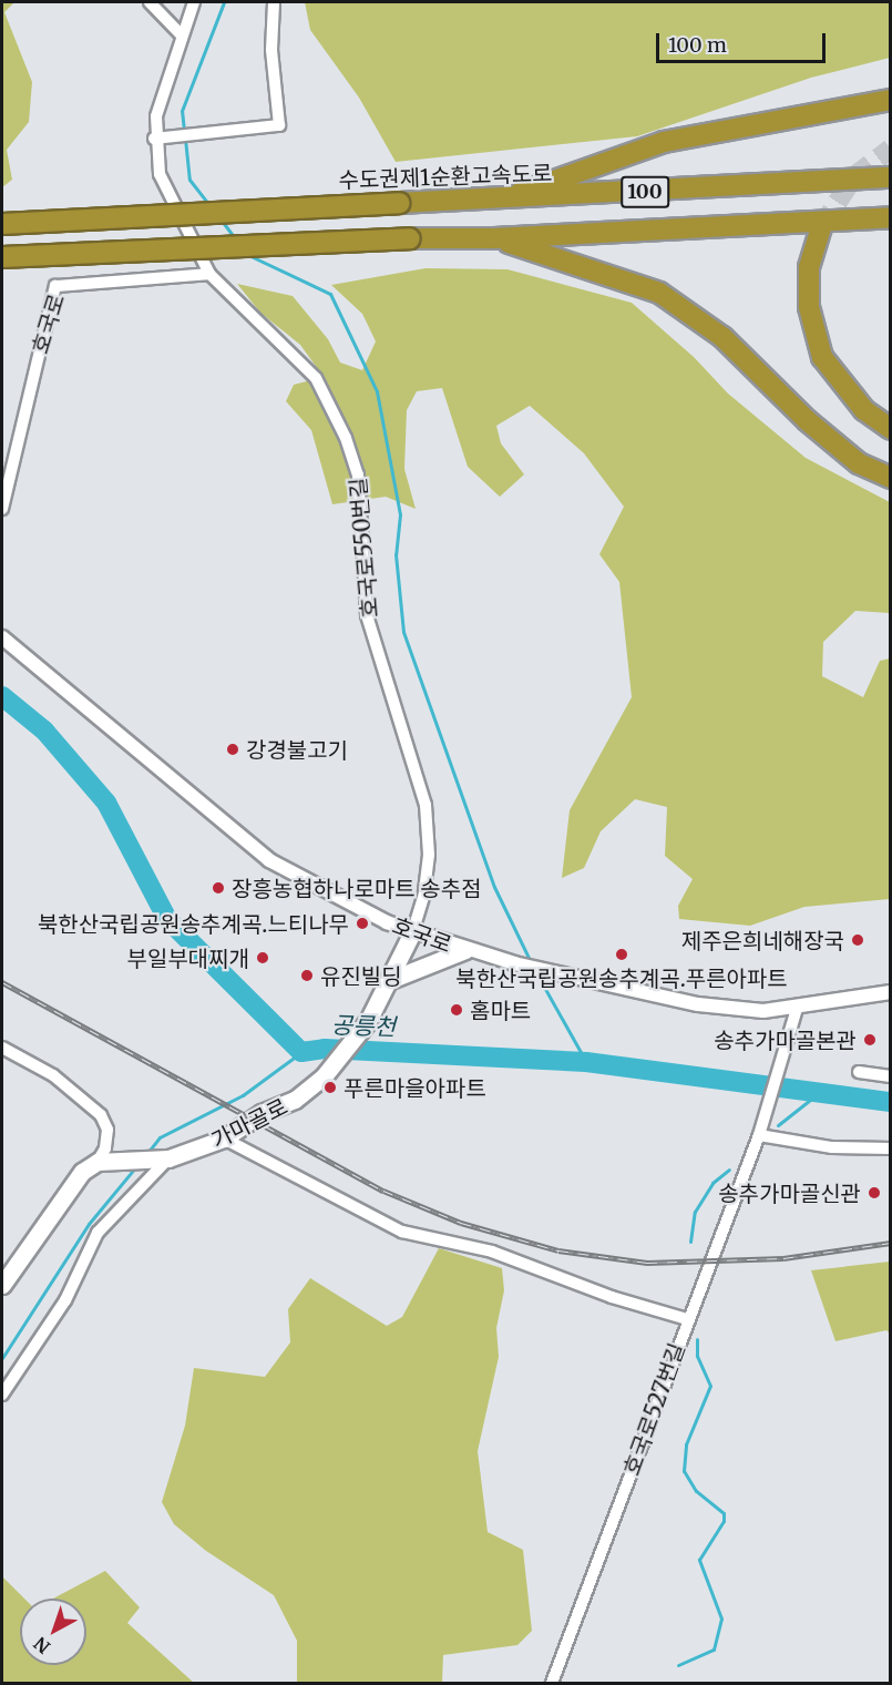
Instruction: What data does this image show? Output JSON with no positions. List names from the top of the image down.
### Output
{
  "streets": {
    "highway": ["수도권제1순환고속도로", "100"],
    "main road": ["가마골로"],
    "street": ["호국로", "호국로550번길", "호국로527번길"]
  },
  "crossings": [
    ["호국로", "호국로550번길"],
    ["호국로", "호국로527번길"]
  ],
  "water": ["공릉천"],
  "places": [
    "강경불고기",
    "장흥농협하나로마트 송추점",
    "북한산국립공원송추계곡.느티나무",
    "제주은희네해장국",
    "북한산국립공원송추계곡.푸른아파트",
    "부일부대찌개",
    "유진빌딩",
    "홈마트",
    "송추가마골본관",
    "푸른마을아파트",
    "송추가마골신관"
  ],
  "scale_bar": "100 m",
  "north": "bottom left"
}
